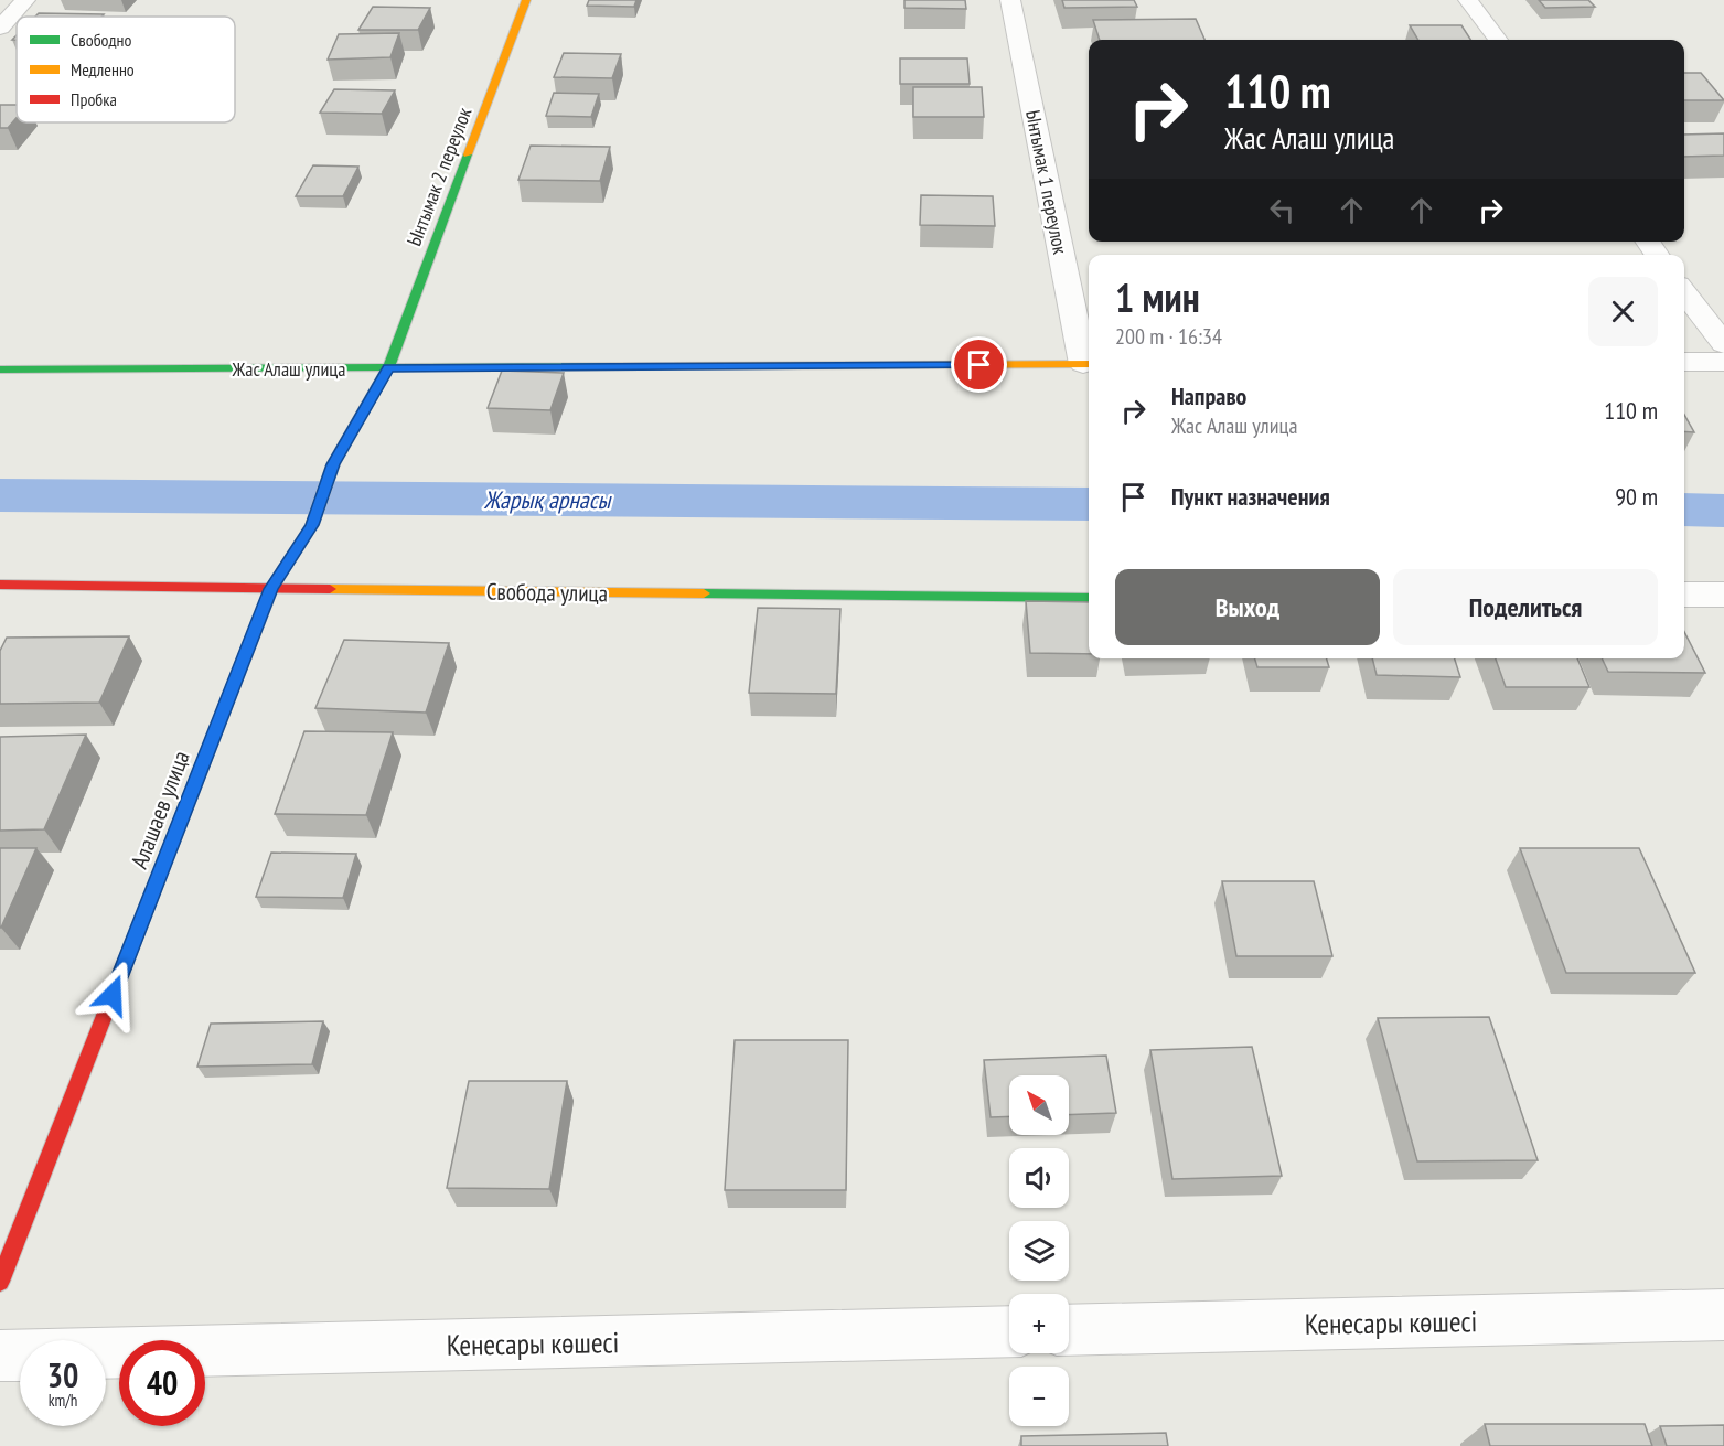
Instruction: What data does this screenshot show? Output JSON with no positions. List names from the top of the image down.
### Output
{
  "streets": {
    "street": [
      "Ынтымак 2 переулок",
      "Ынтымак 1 переулок",
      "Жас Алаш улица",
      "Свобода улица",
      "Алашаев улица",
      "Кенесары көшесі"
    ]
  },
  "crossings": [
    ["Ынтымак 2 переулок", "Жас Алаш улица"],
    ["Ынтымак 2 переулок", "Алашаев улица"],
    ["Ынтымак 1 переулок", "Жас Алаш улица"],
    ["Жас Алаш улица", "Алашаев улица"],
    ["Свобода улица", "Алашаев улица"]
  ],
  "water": ["Жарық арнасы"],
  "legend": ["Свободно", "Медленно", "Пробка"],
  "north": "top left",
  "page": {
    "turn": ["110 m", "Жас Алаш улица"],
    "heading": ["1 мин", "200 m · 16:34"],
    "list": [
      {
        "name": "Направо",
        "note": "Жас Алаш улица",
        "value": "110 m"
      },
      {
        "name": "Пункт назначения",
        "value": "90 m"
      }
    ],
    "buttons": ["Выход", "Поделиться"],
    "map_buttons": ["+", "−"],
    "speed": "30 km/h",
    "limit": "40"
  }
}
